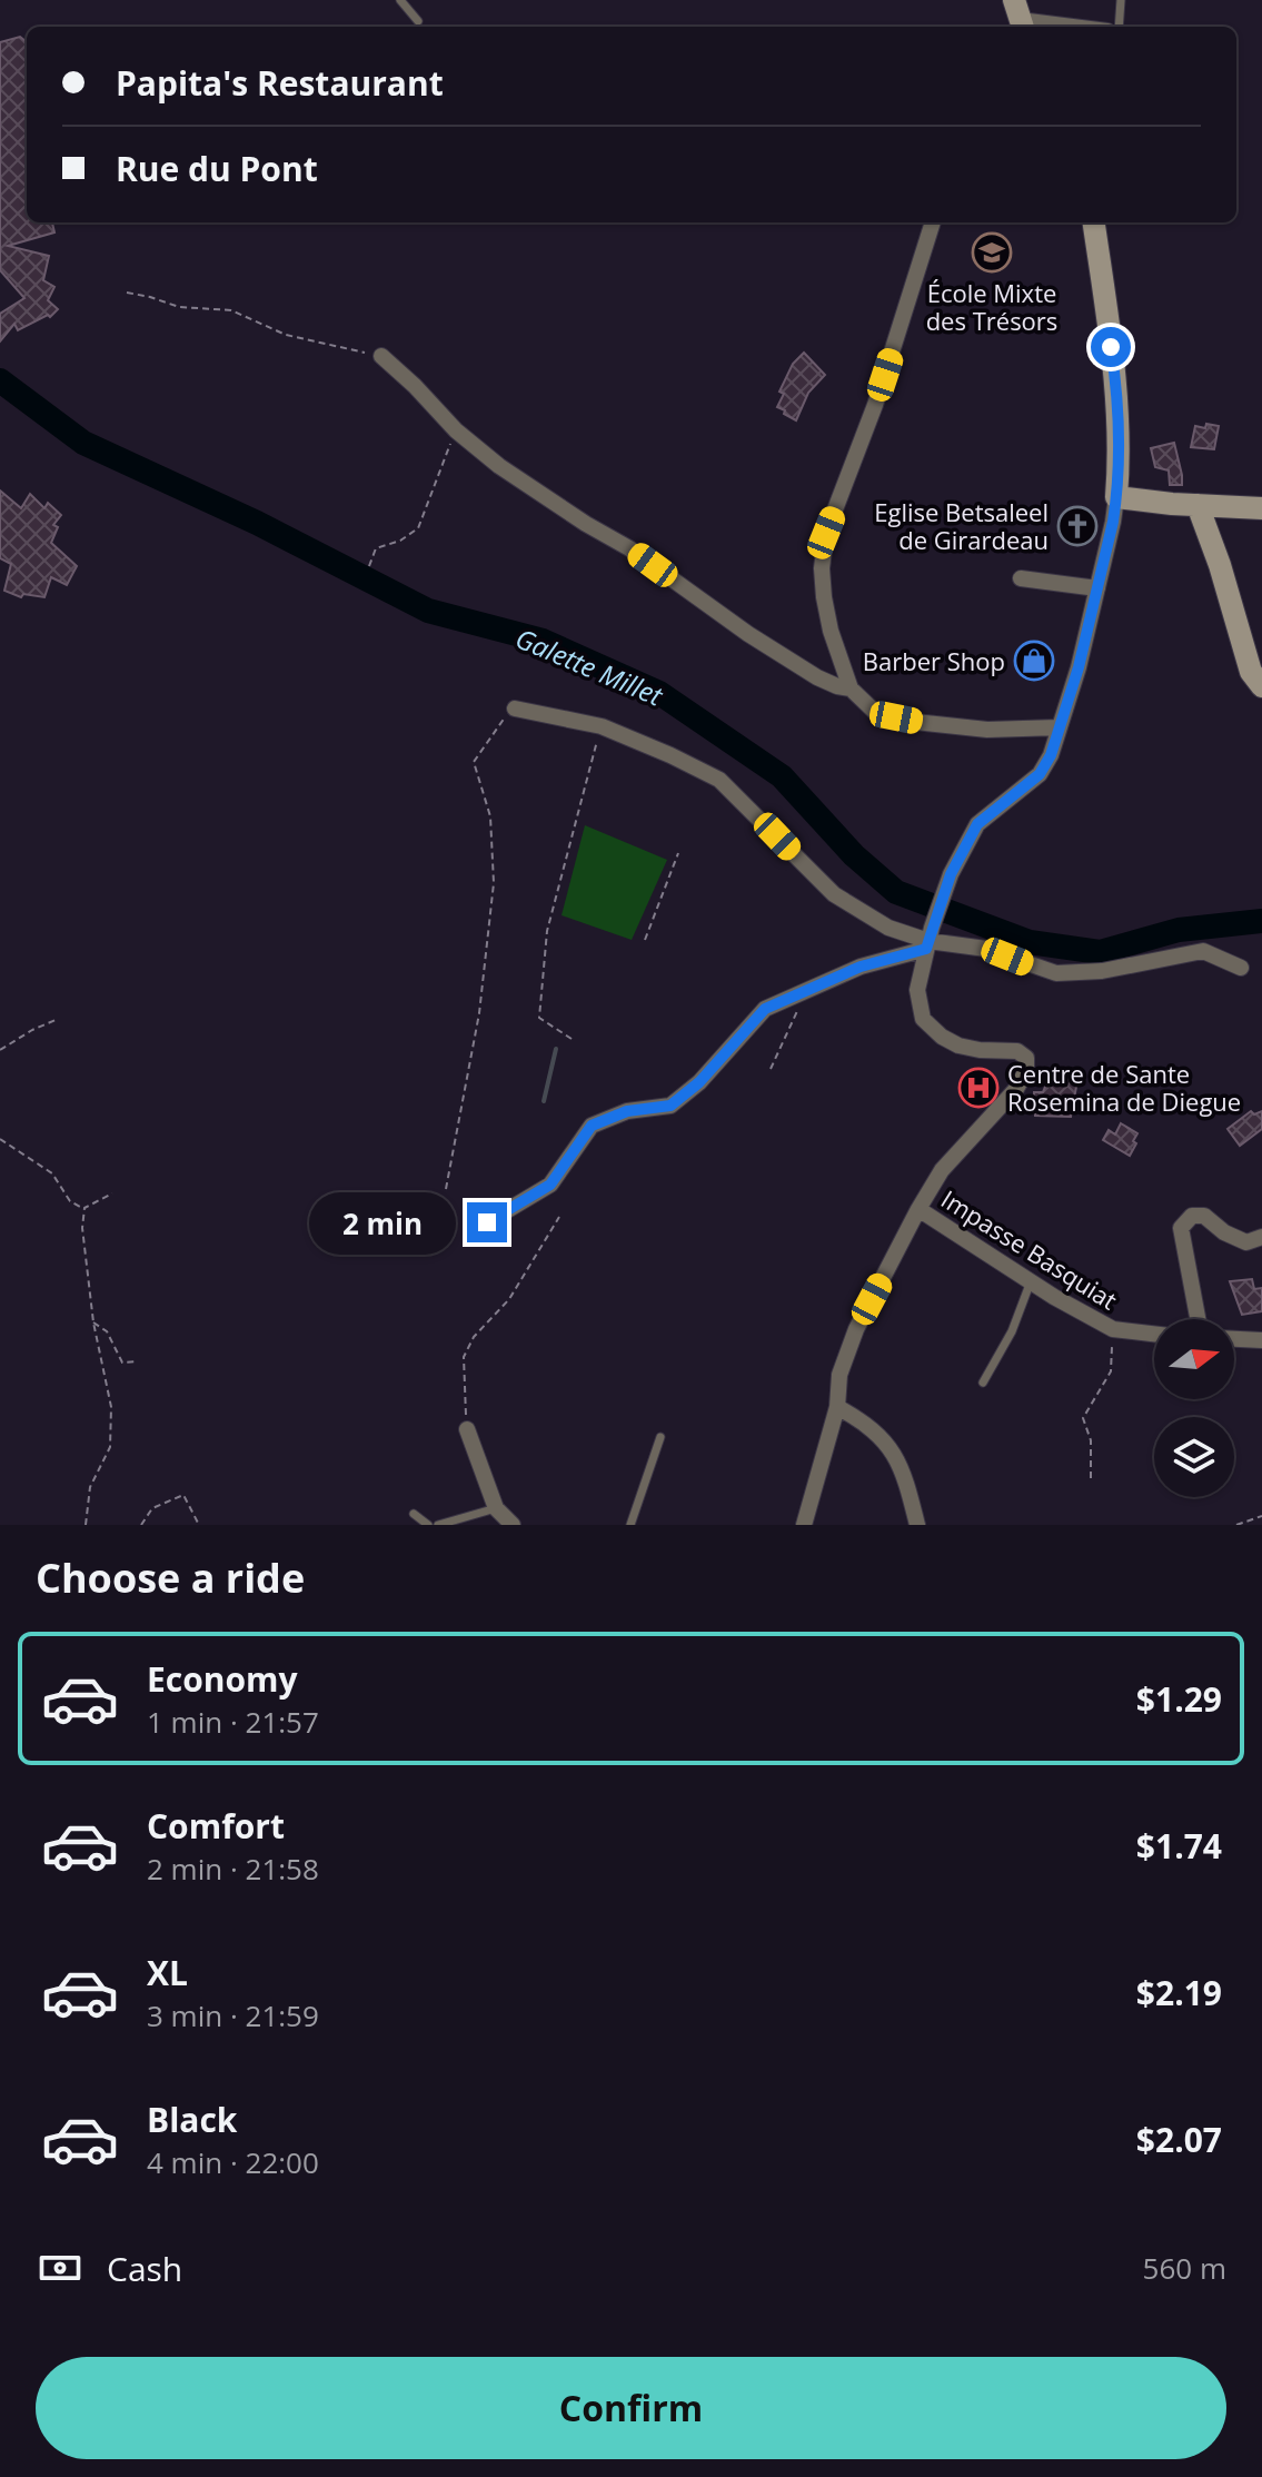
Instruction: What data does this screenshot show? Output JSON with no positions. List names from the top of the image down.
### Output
{
  "streets": {
    "street": ["Impasse Basquiat"]
  },
  "water": ["Galette Millet"],
  "places": {
    "school or university": ["École Mixte des Trésors"],
    "church": ["Eglise Betsaleel de Girardeau"],
    "shop": ["Barber Shop"],
    "hospital": ["Centre de Sante Rosemina de Diegue"]
  },
  "north": "right",
  "page": {
    "banner": ["Papita's Restaurant", "Rue du Pont"],
    "bubble": "2 min",
    "heading": "Choose a ride",
    "list": [
      {
        "name": "Economy",
        "note": "1 min · 21:57",
        "value": "$1.29"
      },
      {
        "name": "Comfort",
        "note": "2 min · 21:58",
        "value": "$1.74"
      },
      {
        "name": "XL",
        "note": "3 min · 21:59",
        "value": "$2.19"
      },
      {
        "name": "Black",
        "note": "4 min · 22:00",
        "value": "$2.07"
      }
    ],
    "pay": ["Cash", "560 m"],
    "buttons": "Confirm"
  }
}
